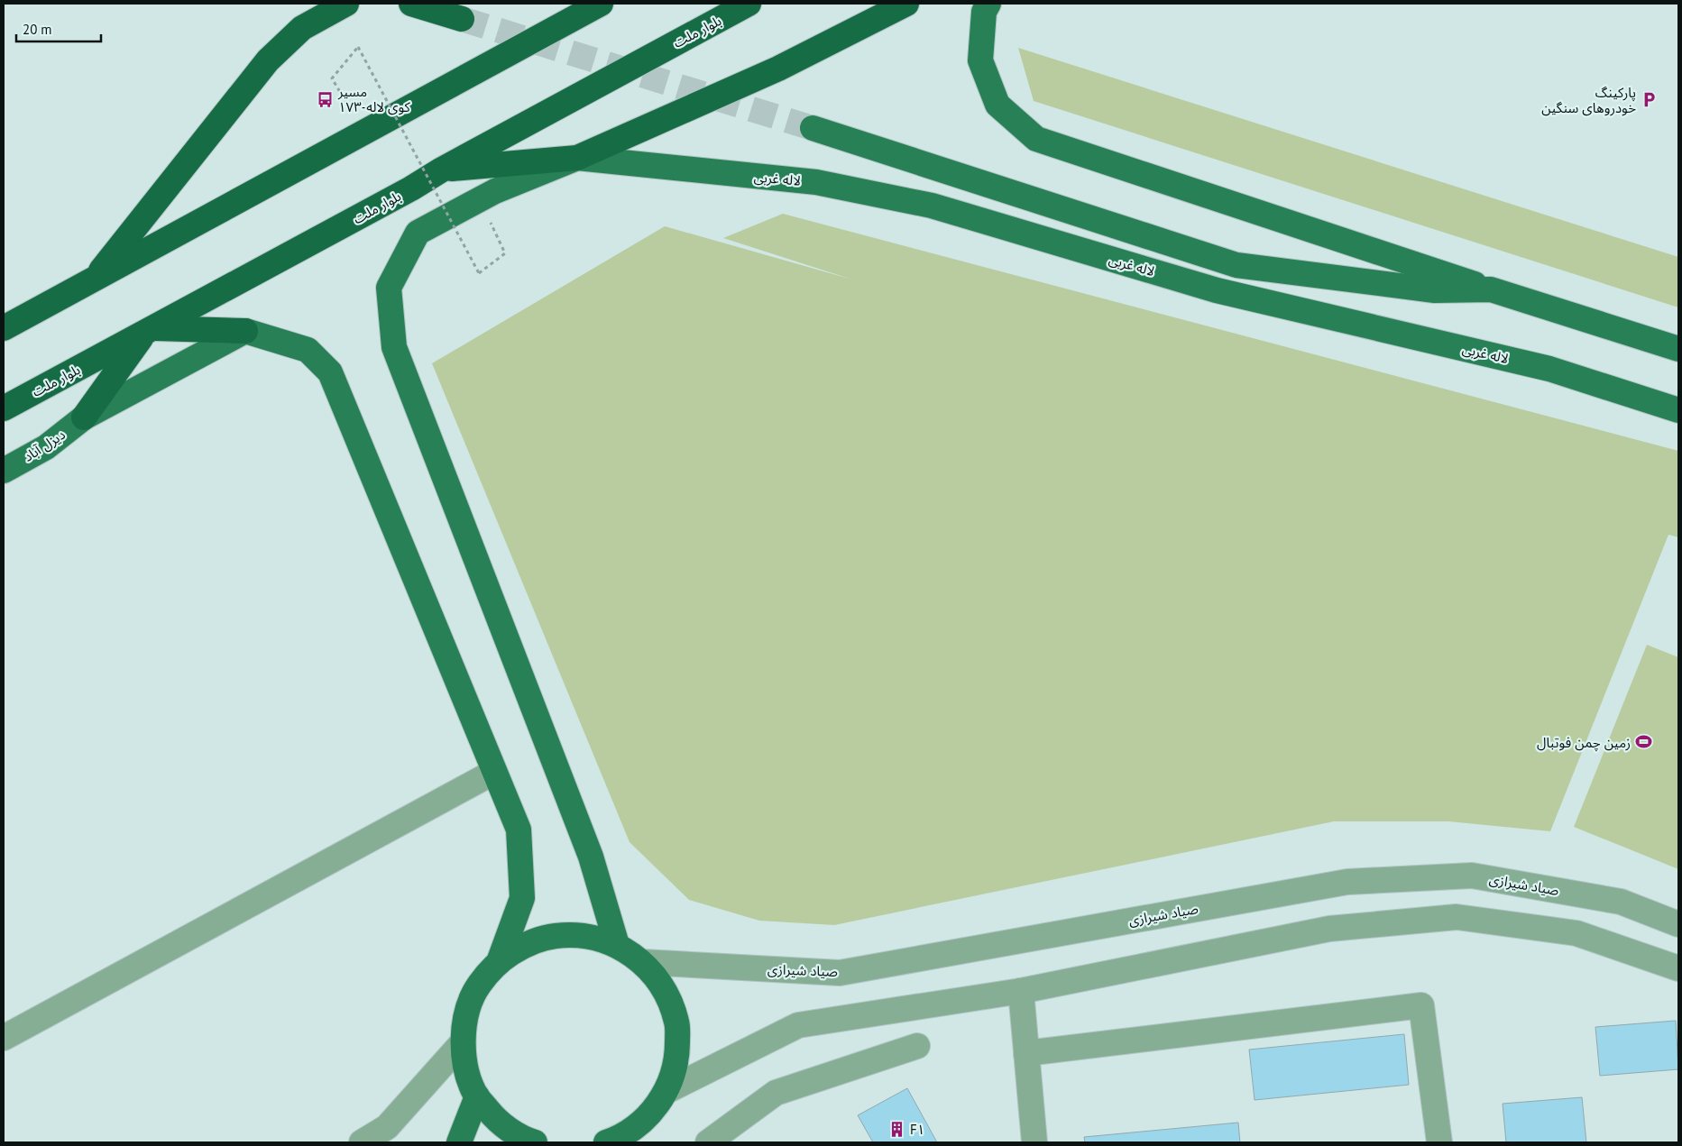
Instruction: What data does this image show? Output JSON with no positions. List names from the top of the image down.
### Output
{
  "streets": {
    "highway": ["بلوار ملت"],
    "main road": ["لاله غربی", "دیزل آباد"],
    "street": ["صیاد شیرازی"]
  },
  "places": {
    "bus stop": ["مسیر ۱۷۳-کوی لاله"],
    "parking": ["پارکینگ خودروهای سنگین"],
    "sports": ["زمین چمن فوتبال"],
    "building": ["F۱"]
  },
  "scale_bar": "20 m"
}
